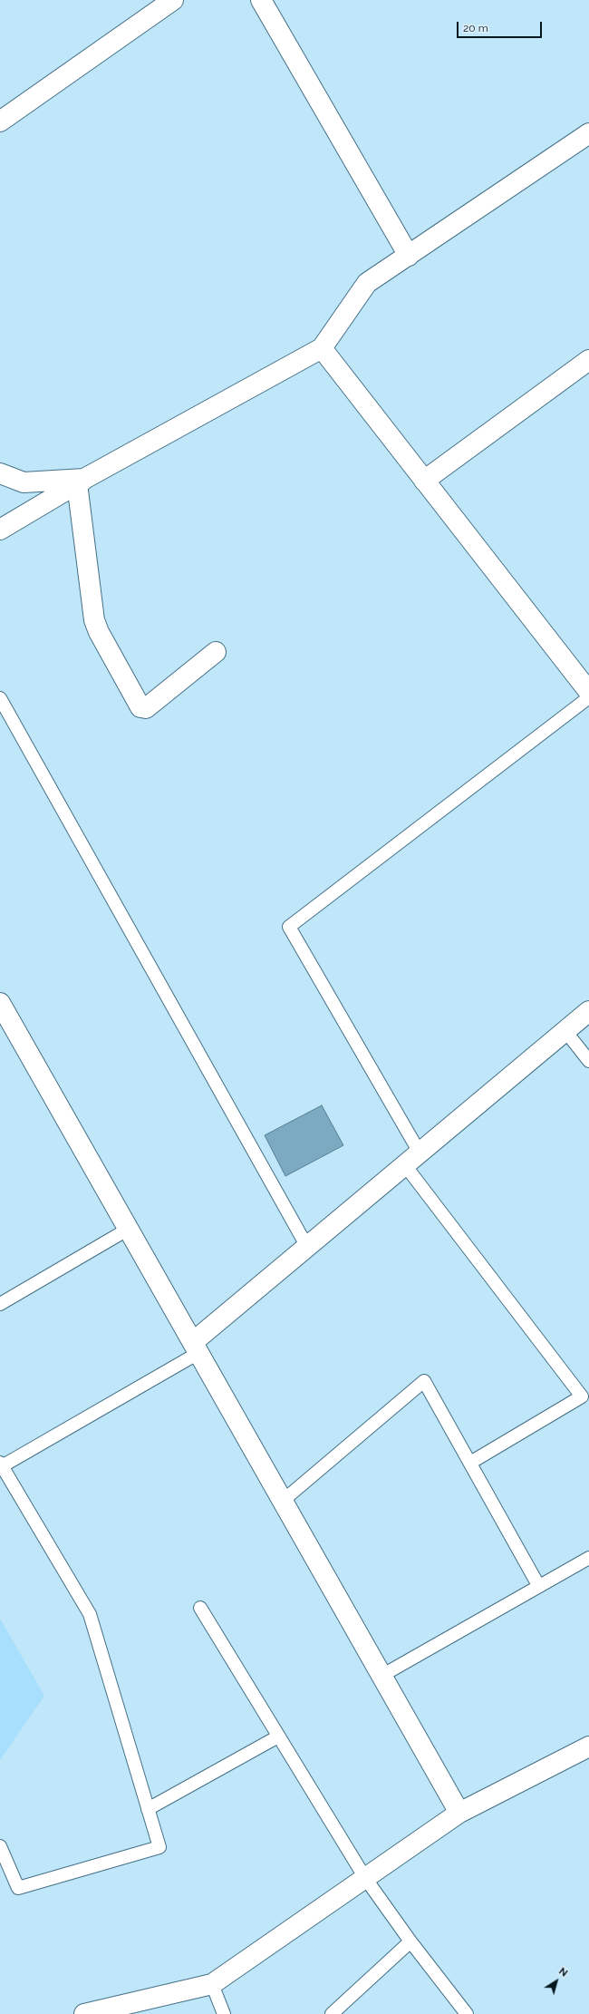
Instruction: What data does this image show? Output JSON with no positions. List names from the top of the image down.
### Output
{
  "scale_bar": "20 m",
  "north": "top right"
}
